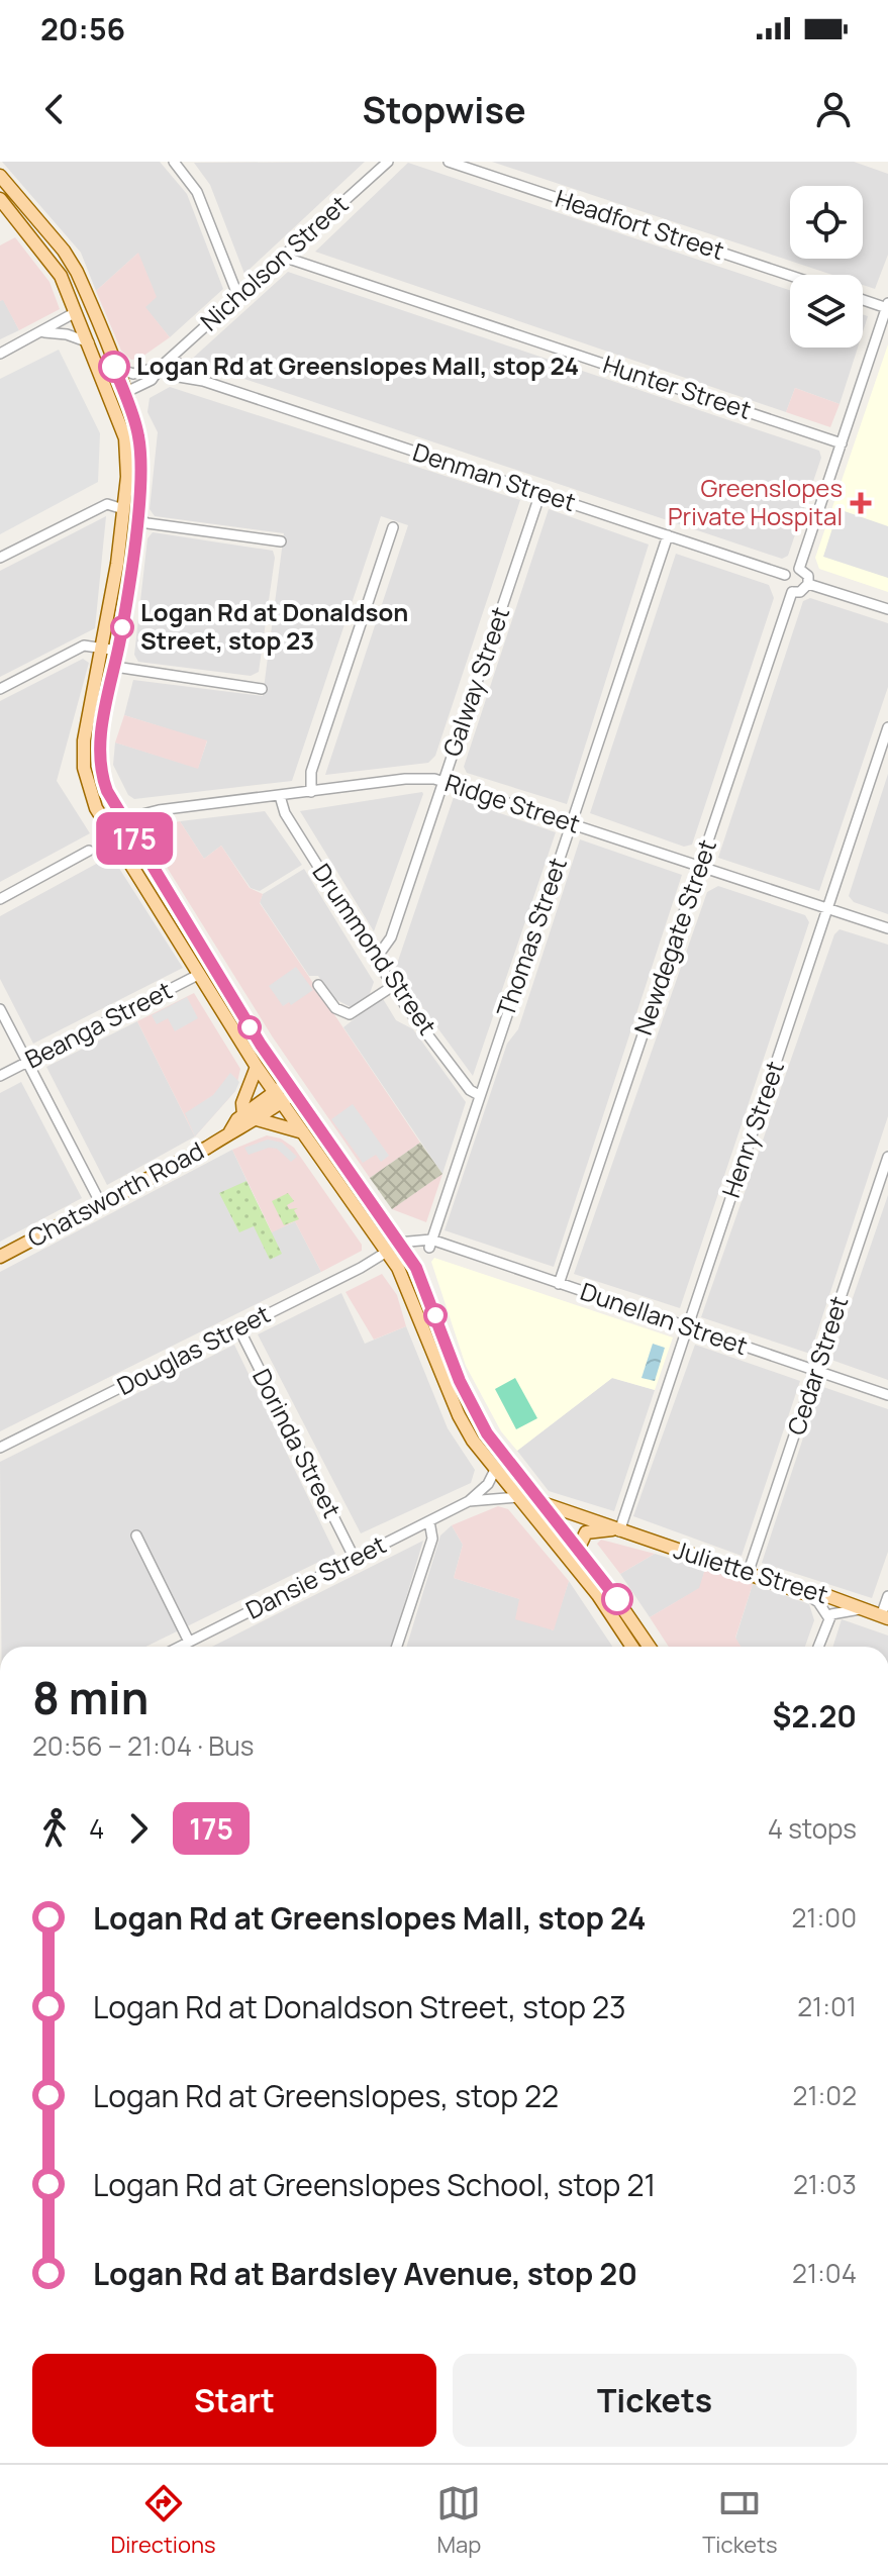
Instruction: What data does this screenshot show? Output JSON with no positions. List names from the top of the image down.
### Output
{
  "streets": {
    "main road": ["Nicholson Street", "Chatsworth Road", "Juliette Street"],
    "street": [
      "Headfort Street",
      "Hunter Street",
      "Denman Street",
      "Galway Street",
      "Ridge Street",
      "Thomas Street",
      "Newdegate Street",
      "Drummond Street",
      "Beanga Street",
      "Henry Street",
      "Dunellan Street",
      "Douglas Street",
      "Cedar Street",
      "Dorinda Street",
      "Dansie Street"
    ]
  },
  "crossings": [
    ["Nicholson Street", "Hunter Street"],
    ["Nicholson Street", "Denman Street"],
    ["Denman Street", "Galway Street"],
    ["Denman Street", "Thomas Street"],
    ["Denman Street", "Newdegate Street"],
    ["Galway Street", "Ridge Street"],
    ["Galway Street", "Drummond Street"],
    ["Ridge Street", "Thomas Street"],
    ["Ridge Street", "Newdegate Street"],
    ["Ridge Street", "Drummond Street"],
    ["Ridge Street", "Henry Street"],
    ["Thomas Street", "Drummond Street"],
    ["Thomas Street", "Dunellan Street"],
    ["Newdegate Street", "Dunellan Street"],
    ["Henry Street", "Dunellan Street"],
    ["Henry Street", "Juliette Street"],
    ["Dunellan Street", "Cedar Street"],
    ["Douglas Street", "Dorinda Street"],
    ["Cedar Street", "Juliette Street"],
    ["Dorinda Street", "Dansie Street"]
  ],
  "places": {
    "other": ["Logan Rd at Greenslopes Mall, stop 24", "Logan Rd at Donaldson Street, stop 23"],
    "health": ["Greenslopes Private Hospital"]
  },
  "lines": ["bus line 175"],
  "page": {
    "status": "20:56",
    "header": "Stopwise",
    "on_map": "175",
    "heading": ["8 min", "20:56 – 21:04 · Bus", "$2.20"],
    "legs": ["4", "175", "4 stops"],
    "list": [
      {
        "name": "Logan Rd at Greenslopes Mall, stop 24",
        "value": "21:00"
      },
      {
        "name": "Logan Rd at Donaldson Street, stop 23",
        "value": "21:01"
      },
      {
        "name": "Logan Rd at Greenslopes, stop 22",
        "value": "21:02"
      },
      {
        "name": "Logan Rd at Greenslopes School, stop 21",
        "value": "21:03"
      },
      {
        "name": "Logan Rd at Bardsley Avenue, stop 20",
        "value": "21:04"
      }
    ],
    "buttons": ["Start", "Tickets"],
    "tabs": ["Directions", "Map", "Tickets"]
  }
}
